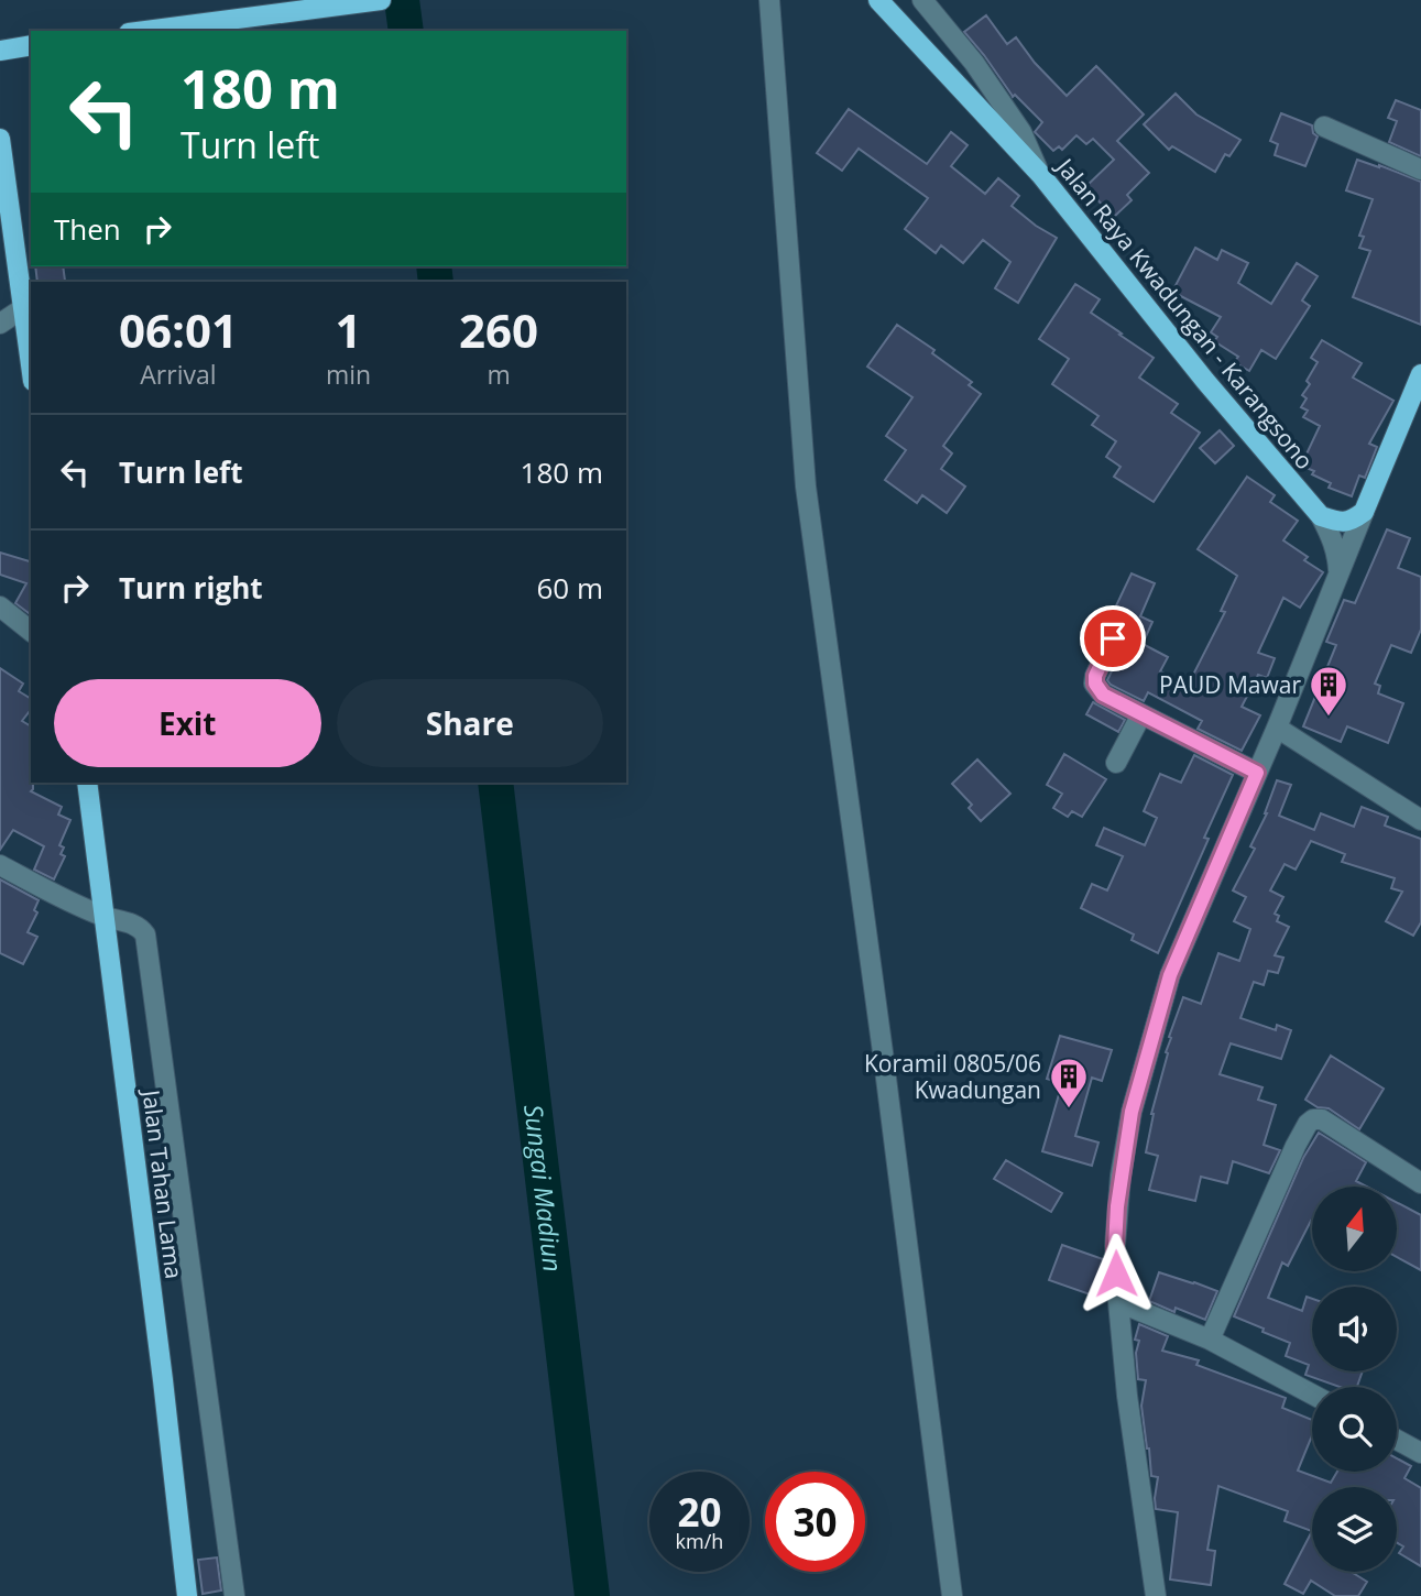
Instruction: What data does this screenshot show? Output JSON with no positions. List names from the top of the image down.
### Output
{
  "streets": {
    "main road": ["Jalan Raya Kwadungan - Karangsono", "Jalan Tahan Lama"]
  },
  "water": ["Sungai Madiun"],
  "places": {
    "building": ["PAUD Mawar", "Koramil 0805/06 Kwadungan"]
  },
  "north": "top",
  "page": {
    "turn": ["180 m", "Turn left"],
    "then": "Then",
    "eta": [
      "06:01",
      "Arrival",
      "1",
      "min",
      "260",
      "m"
    ],
    "list": [
      {
        "name": "Turn left",
        "value": "180 m"
      },
      {
        "name": "Turn right",
        "value": "60 m"
      }
    ],
    "buttons": ["Exit", "Share"],
    "speed": "20 km/h",
    "limit": "30"
  }
}
